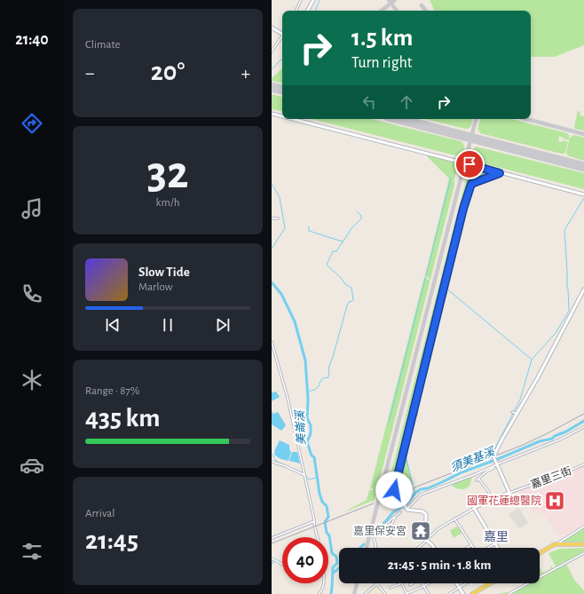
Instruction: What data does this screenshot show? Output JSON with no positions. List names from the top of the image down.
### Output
{
  "streets": {
    "street": ["嘉里三街"]
  },
  "districts": ["嘉里"],
  "water": ["美崙溪", "須美基溪"],
  "places": {
    "hospital": ["國軍花蓮總醫院"],
    "temple": ["嘉里保安宮"]
  },
  "page": {
    "tabs": "21:40",
    "tile": [
      "Climate",
      ["32", "km/h"],
      ["Range · 87%", "435 km"],
      ["Arrival", "21:45"]
    ],
    "turn": ["1.5 km", "Turn right"],
    "heat": ["−", "20°", "+"],
    "song": ["Slow Tide", "Marlow"],
    "limit": "40",
    "trip": "21:45 · 5 min · 1.8 km"
  }
}
